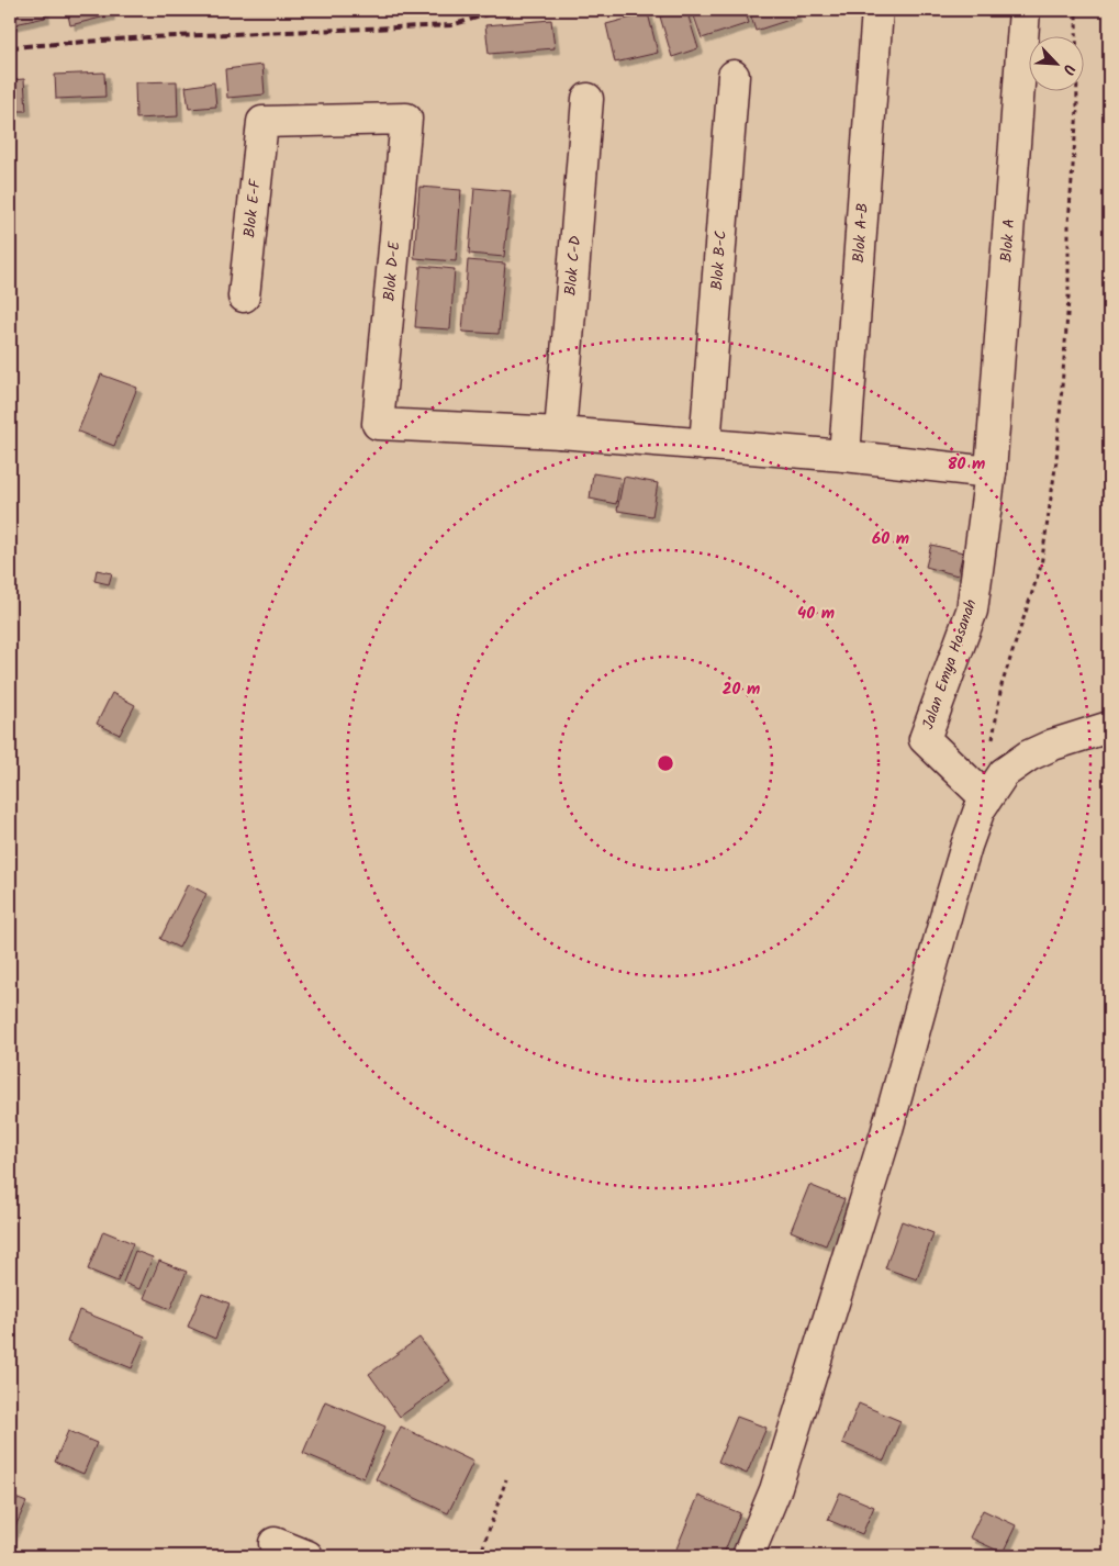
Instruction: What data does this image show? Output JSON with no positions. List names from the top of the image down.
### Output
{
  "streets": {
    "street": [
      "Blok E-F",
      "Blok A-B",
      "Blok A",
      "Blok B-C",
      "Blok C-D",
      "Blok D-E",
      "Jalan Emya Hasanah"
    ]
  },
  "crossings": [
    ["Blok E-F", "Blok D-E"],
    ["Blok A", "Jalan Emya Hasanah"],
    ["Blok C-D", "Blok D-E"]
  ],
  "north": "bottom right",
  "rings": [
    "80 m",
    "60 m",
    "40 m",
    "20 m"
  ]
}
